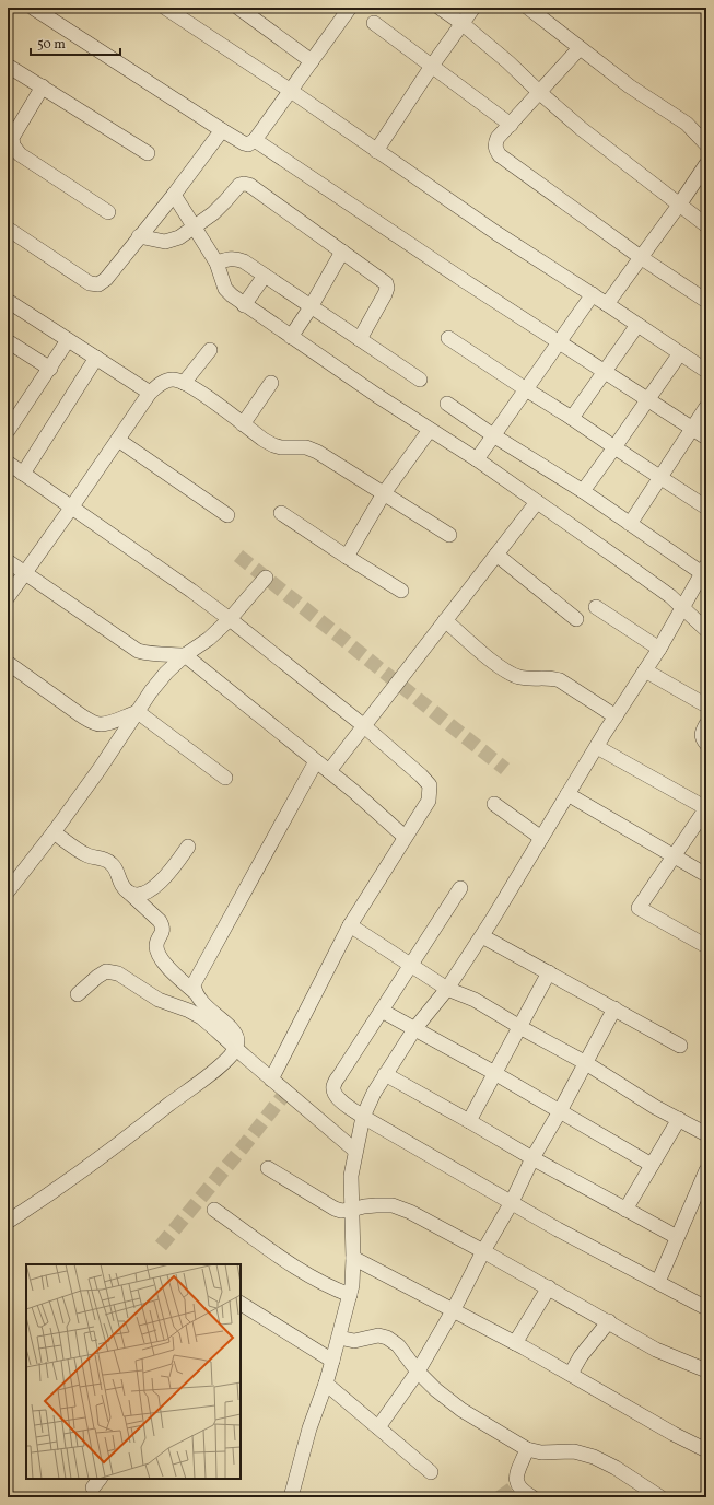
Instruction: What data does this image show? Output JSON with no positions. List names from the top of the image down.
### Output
{
  "scale_bar": "50 m"
}
